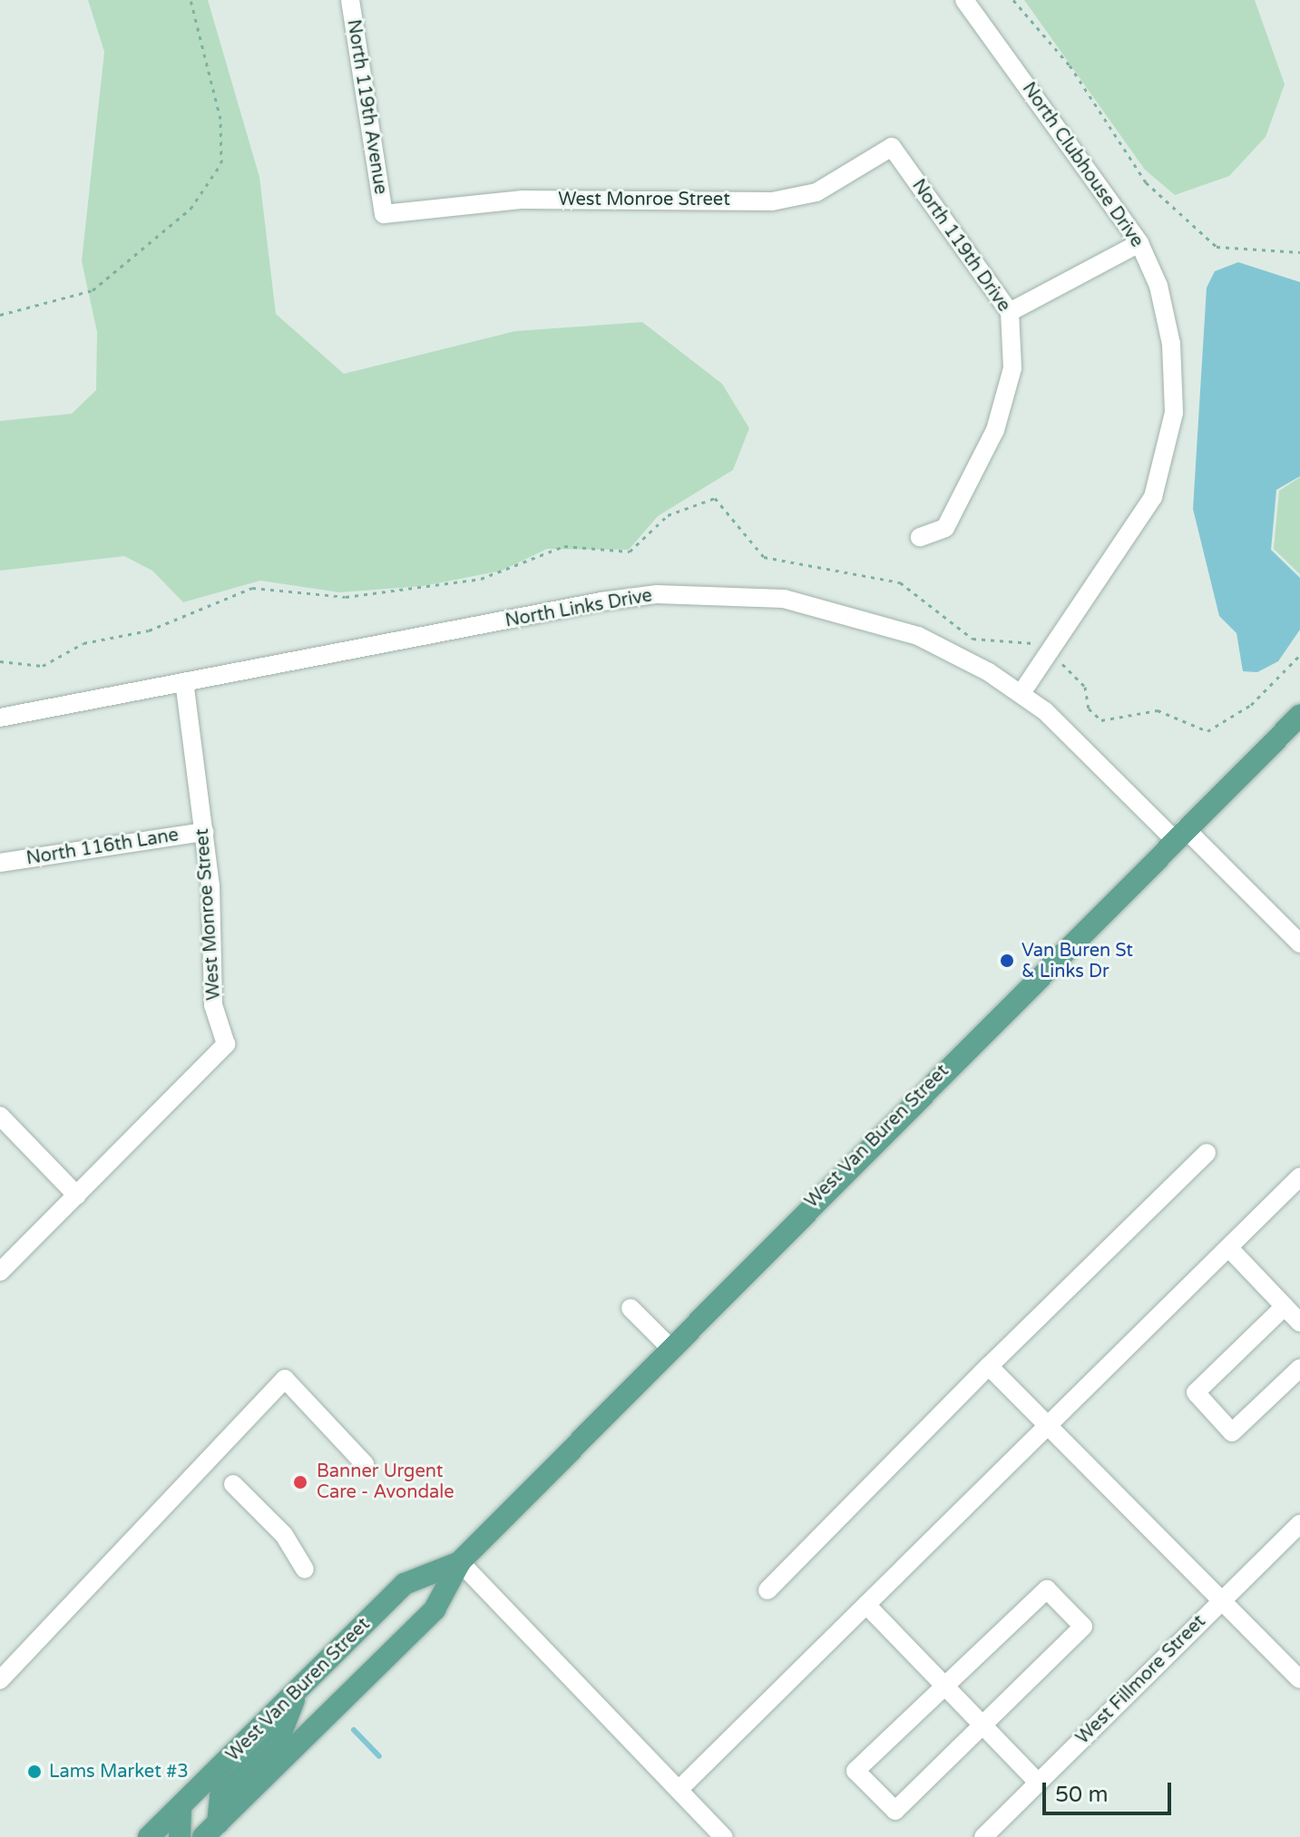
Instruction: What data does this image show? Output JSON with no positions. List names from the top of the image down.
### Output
{
  "streets": {
    "main road": ["West Van Buren Street"],
    "street": [
      "North 119th Avenue",
      "North Clubhouse Drive",
      "West Monroe Street",
      "North 119th Drive",
      "North Links Drive",
      "North 116th Lane",
      "West Fillmore Street"
    ]
  },
  "crossings": [
    ["North 119th Avenue", "West Monroe Street"],
    ["North Clubhouse Drive", "North Links Drive"],
    ["West Monroe Street", "North 119th Drive"],
    ["West Monroe Street", "North Links Drive"],
    ["West Monroe Street", "North 116th Lane"],
    ["North Links Drive", "West Van Buren Street"]
  ],
  "places": ["Van Buren St & Links Dr", "Banner Urgent Care - Avondale", "Lams Market #3"],
  "scale_bar": "50 m"
}
